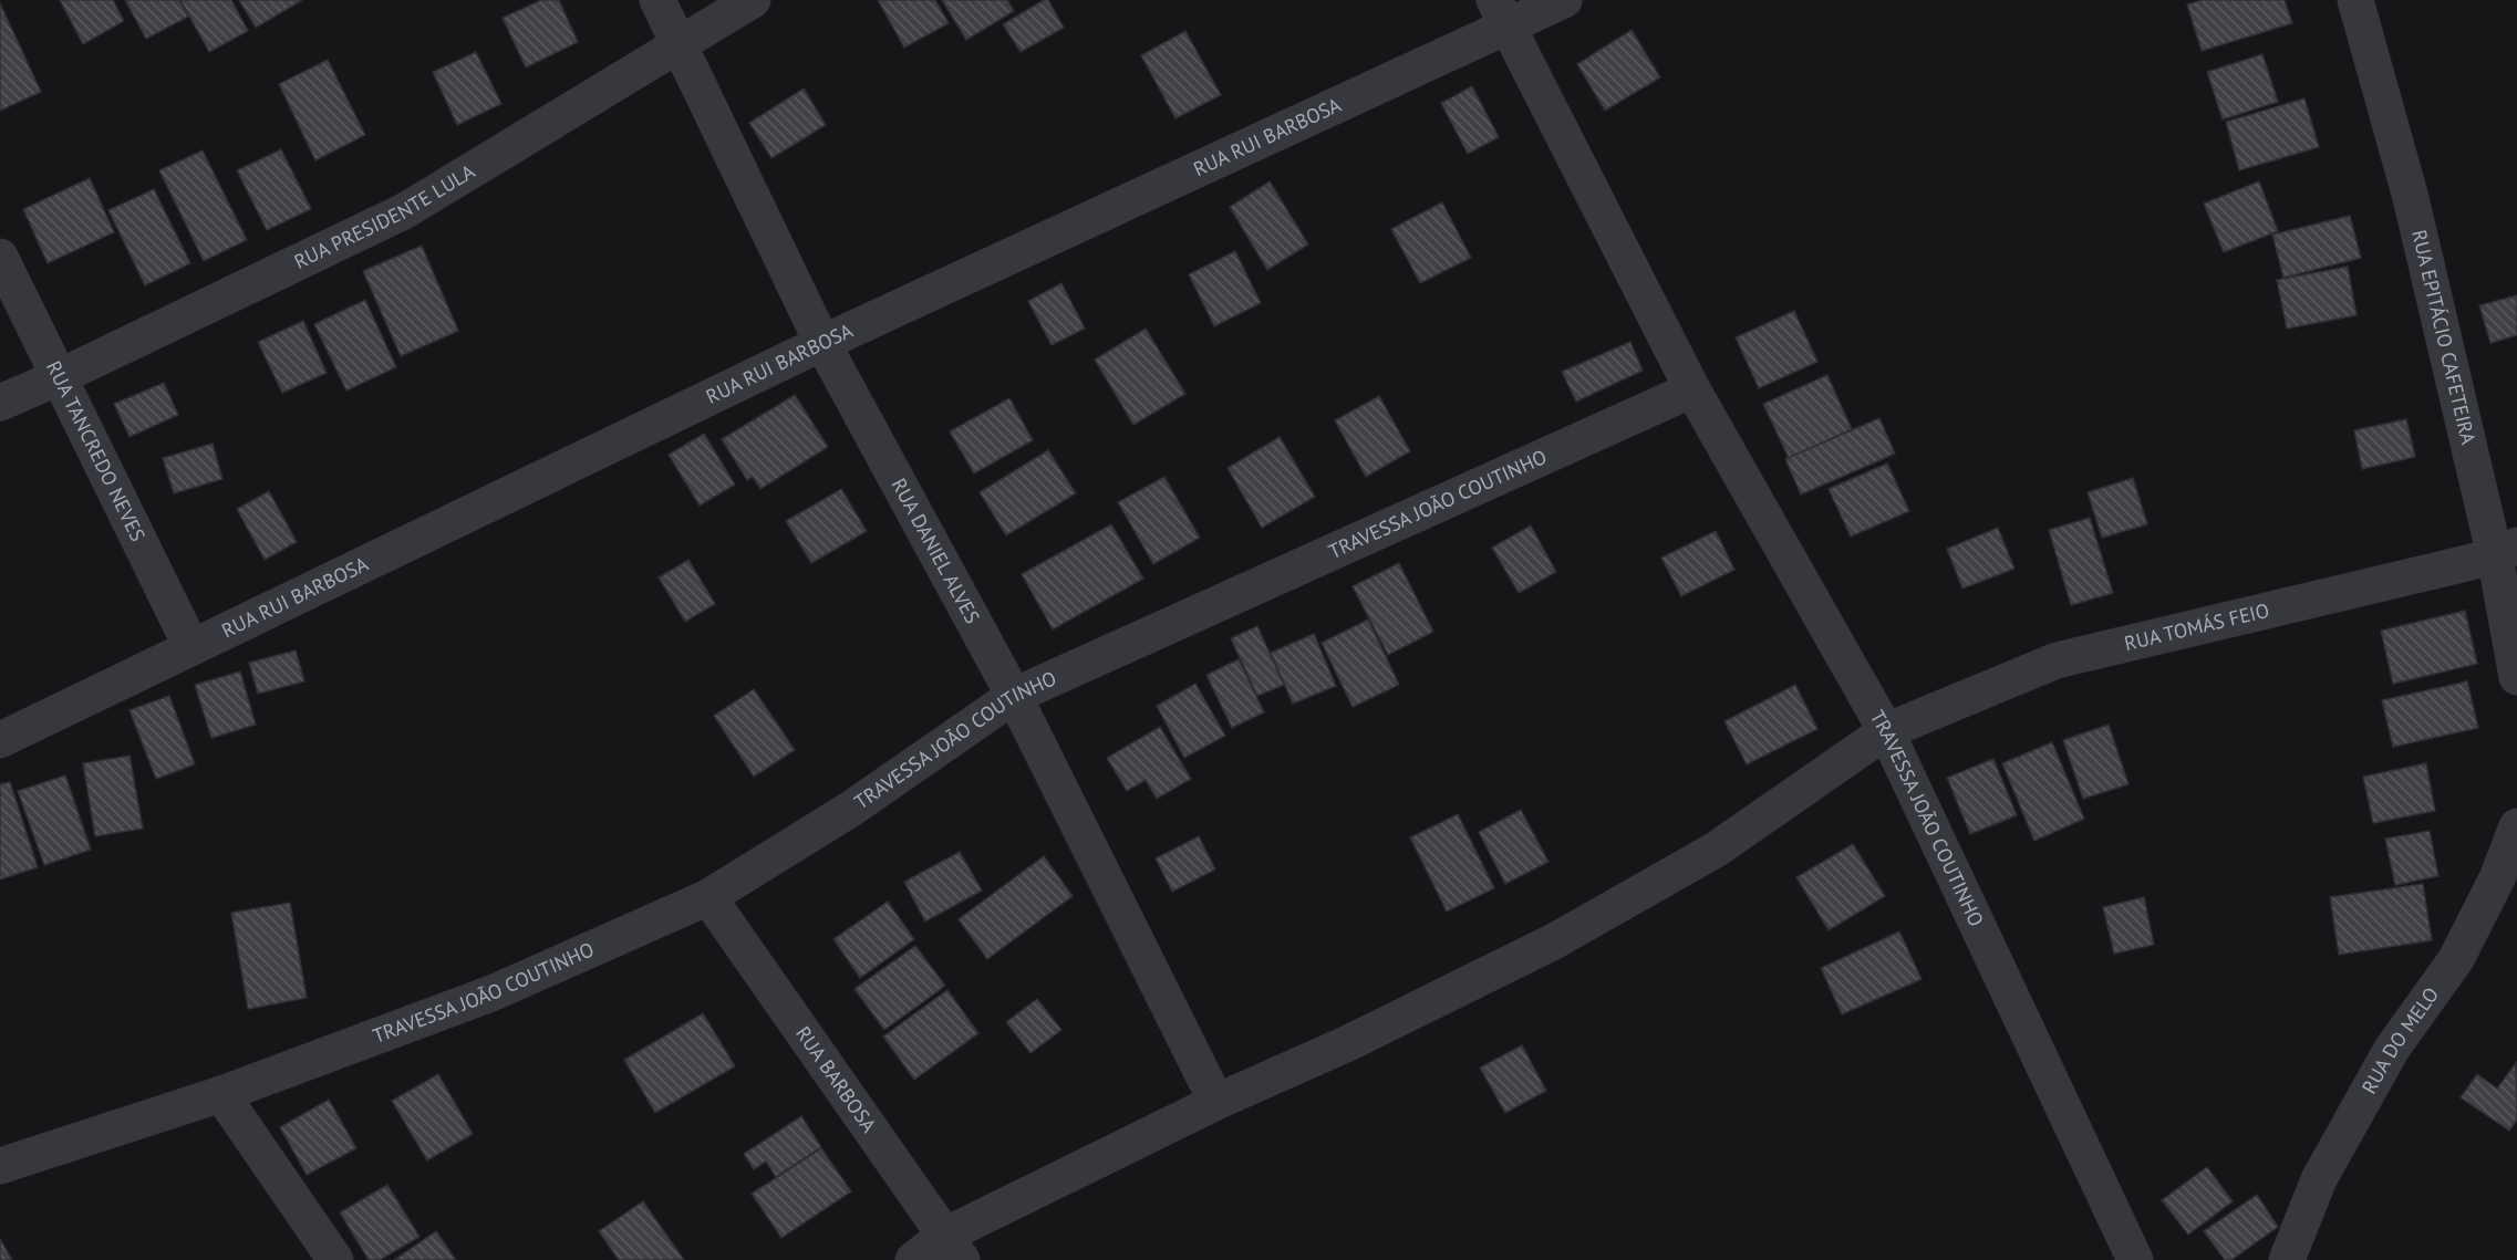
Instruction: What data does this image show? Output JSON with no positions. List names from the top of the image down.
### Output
{
  "streets": {
    "street": [
      "RUA RUI BARBOSA",
      "RUA PRESIDENTE LULA",
      "RUA EPITÁCIO CAFETEIRA",
      "RUA TANCREDO NEVES",
      "TRAVESSA JOÃO COUTINHO",
      "RUA DANIEL ALVES",
      "RUA TOMÁS FEIO",
      "RUA DO MELO",
      "RUA BARBOSA"
    ]
  },
  "crossings": [
    ["RUA RUI BARBOSA", "RUA TANCREDO NEVES"],
    ["RUA RUI BARBOSA", "TRAVESSA JOÃO COUTINHO"],
    ["RUA RUI BARBOSA", "RUA DANIEL ALVES"],
    ["RUA PRESIDENTE LULA", "RUA TANCREDO NEVES"],
    ["RUA PRESIDENTE LULA", "RUA DANIEL ALVES"],
    ["RUA EPITÁCIO CAFETEIRA", "RUA TOMÁS FEIO"],
    ["TRAVESSA JOÃO COUTINHO", "RUA DANIEL ALVES"],
    ["TRAVESSA JOÃO COUTINHO", "RUA TOMÁS FEIO"],
    ["TRAVESSA JOÃO COUTINHO", "RUA BARBOSA"],
    ["RUA DANIEL ALVES", "RUA TOMÁS FEIO"],
    ["RUA TOMÁS FEIO", "RUA BARBOSA"]
  ]
}
